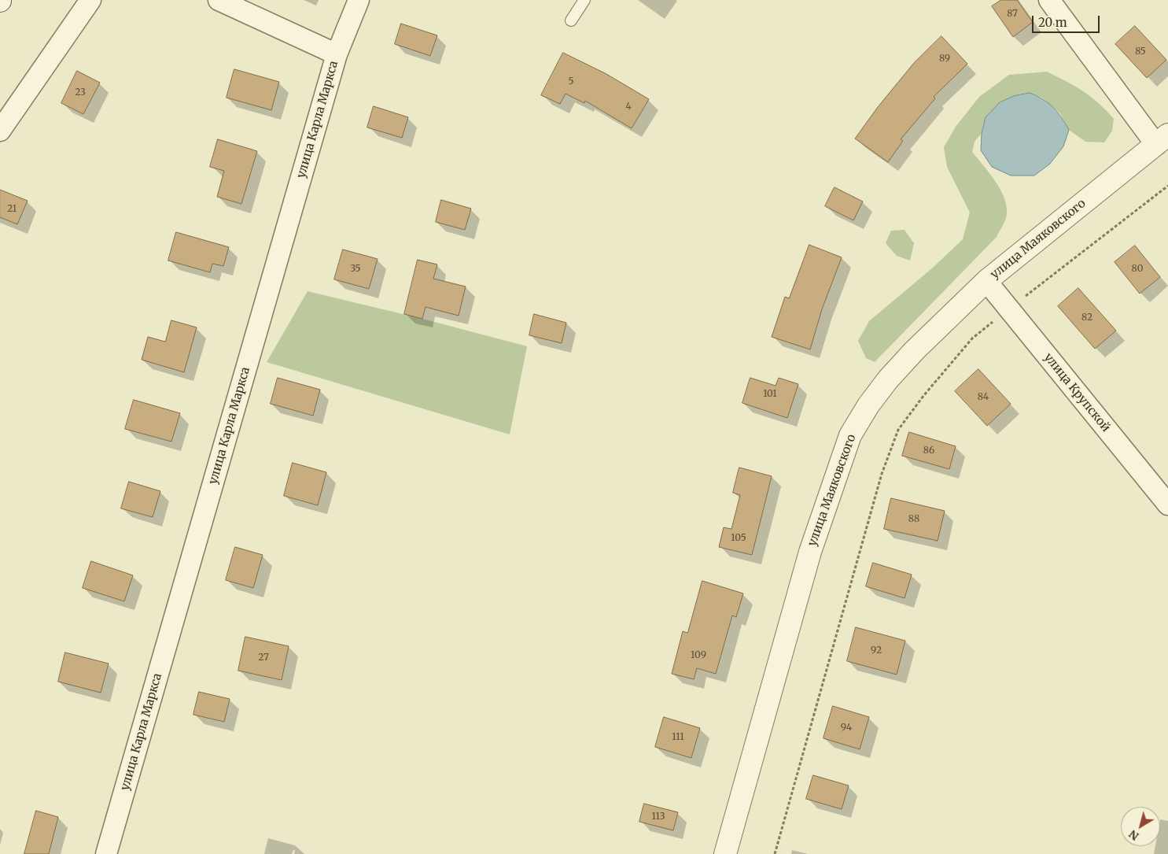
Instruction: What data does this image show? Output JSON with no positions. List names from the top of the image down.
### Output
{
  "streets": {
    "street": ["улица Карла Маркса", "улица Маяковского", "улица Крупской"]
  },
  "crossings": [
    ["улица Маяковского", "улица Крупской"]
  ],
  "house_numbers": [
    "87",
    "85",
    "89",
    "5",
    "23",
    "4",
    "21",
    "35",
    "80",
    "82",
    "101",
    "84",
    "86",
    "88",
    "105",
    "92",
    "109",
    "27",
    "94",
    "111",
    "113"
  ],
  "scale_bar": "20 m",
  "north": "bottom left"
}
